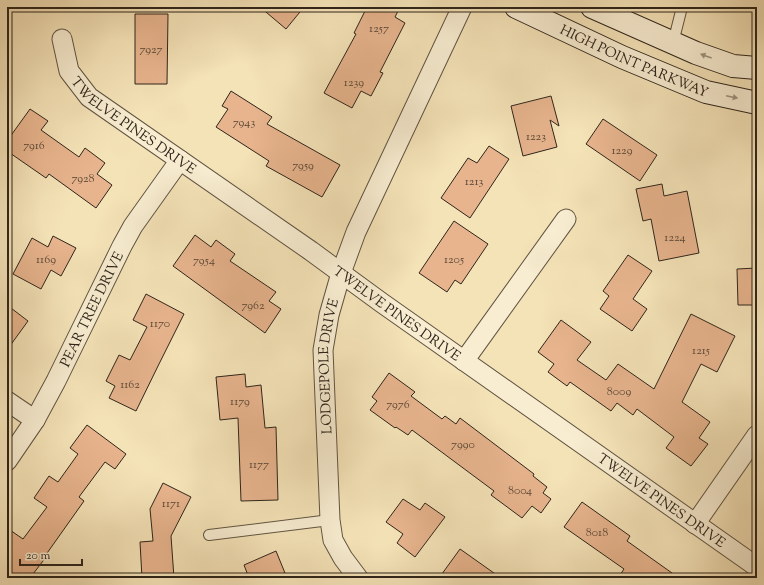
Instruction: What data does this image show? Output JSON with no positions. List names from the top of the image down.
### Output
{
  "streets": {
    "street": [
      "HIGH POINT PARKWAY",
      "TWELVE PINES DRIVE",
      "PEAR TREE DRIVE",
      "LODGEPOLE DRIVE"
    ]
  },
  "crossings": [
    ["TWELVE PINES DRIVE", "PEAR TREE DRIVE"],
    ["TWELVE PINES DRIVE", "LODGEPOLE DRIVE"]
  ],
  "house_numbers": [
    "1257",
    "7927",
    "1239",
    "7943",
    "1223",
    "7916",
    "1229",
    "7959",
    "7928",
    "1213",
    "1224",
    "1169",
    "1205",
    "7954",
    "7962",
    "1170",
    "1215",
    "1162",
    "8009",
    "1179",
    "7976",
    "7990",
    "1177",
    "8004",
    "1171",
    "8018"
  ],
  "scale_bar": "20 m"
}
